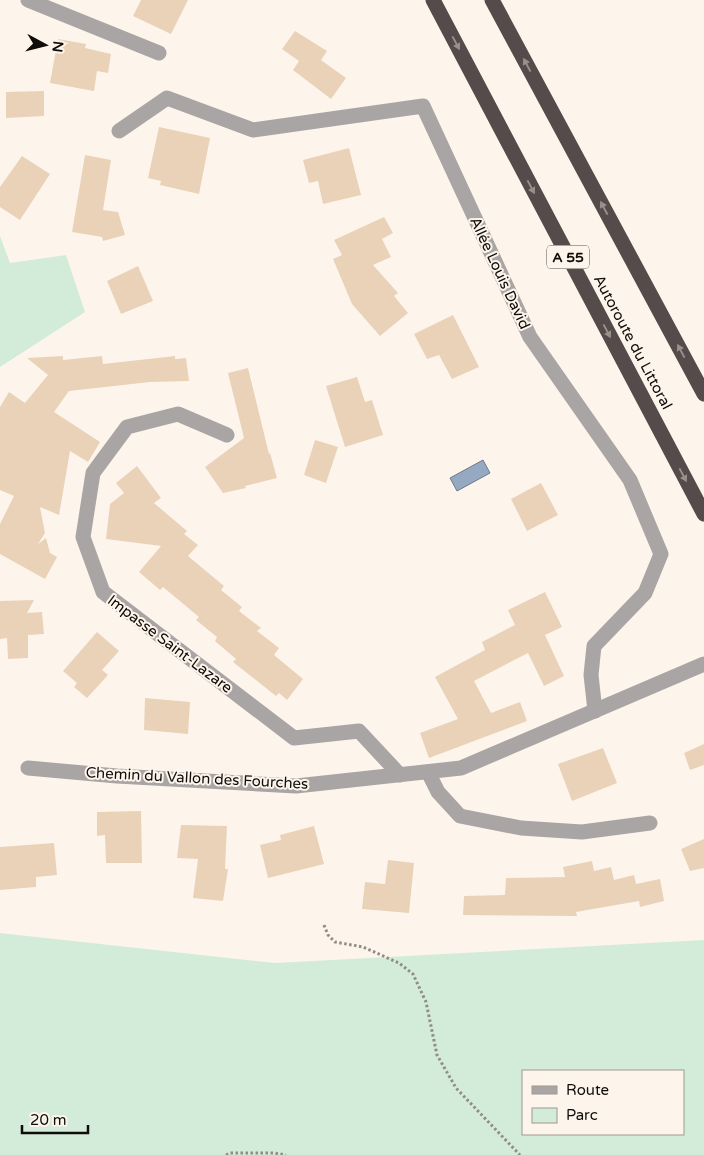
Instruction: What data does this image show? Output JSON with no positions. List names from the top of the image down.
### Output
{
  "streets": {
    "highway": ["A 55", "Autoroute du Littoral"],
    "street": ["Allée Louis David", "Impasse Saint-Lazare", "Chemin du Vallon des Fourches"]
  },
  "crossings": [
    ["Allée Louis David", "Chemin du Vallon des Fourches"],
    ["Impasse Saint-Lazare", "Chemin du Vallon des Fourches"]
  ],
  "legend": ["Route", "Parc"],
  "scale_bar": "20 m",
  "north": "right"
}
